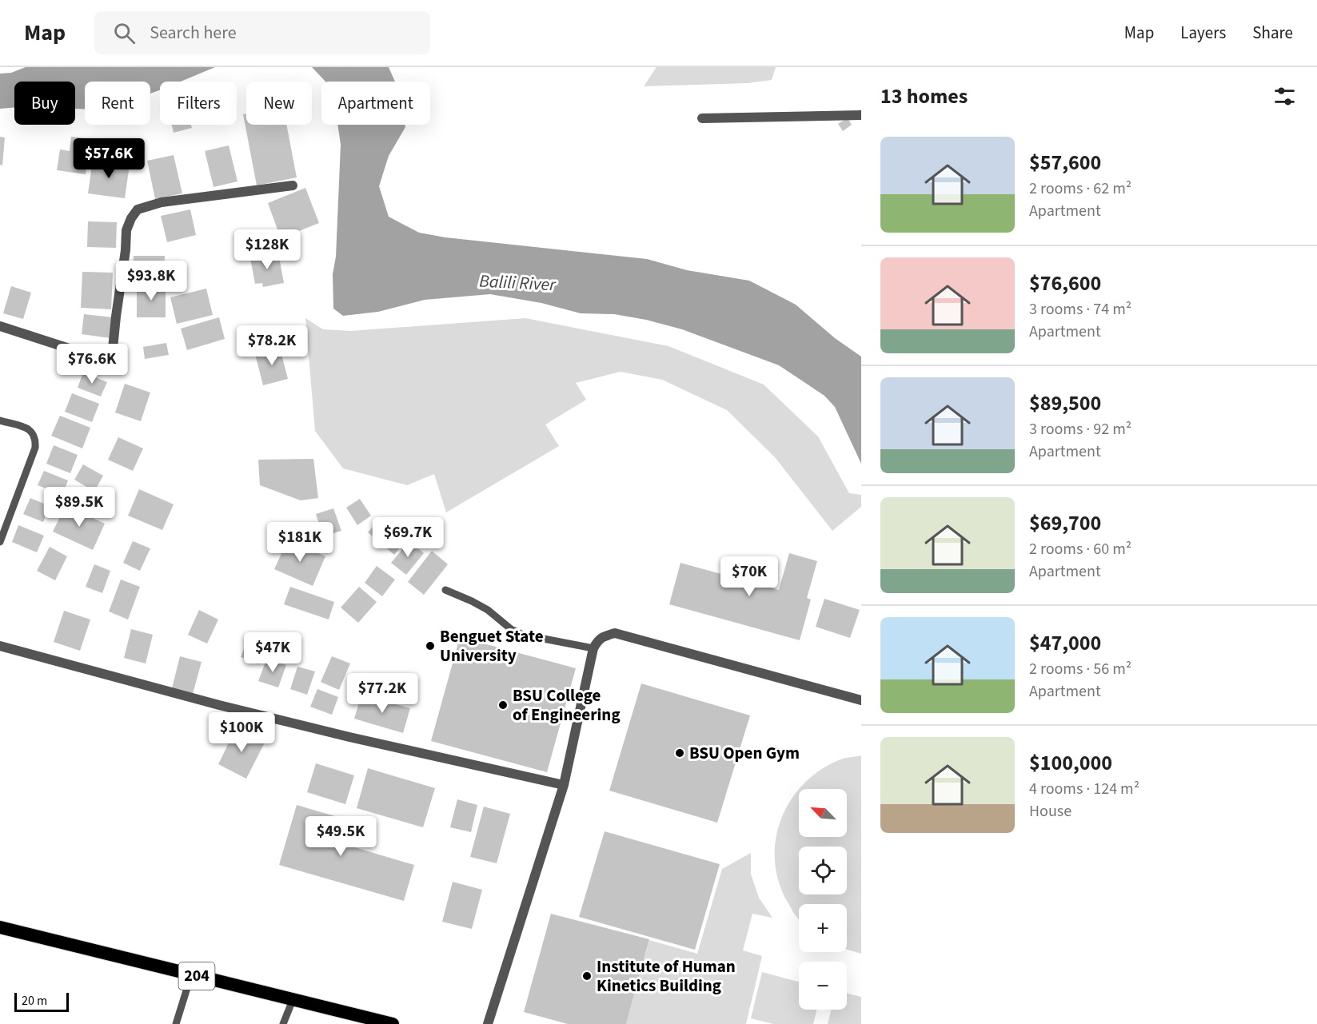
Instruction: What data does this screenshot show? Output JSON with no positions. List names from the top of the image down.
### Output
{
  "streets": {
    "highway": ["204"]
  },
  "water": ["Balili River"],
  "places": [
    "Benguet State University",
    "BSU College of Engineering",
    "BSU Open Gym",
    "Institute of Human Kinetics Building"
  ],
  "scale_bar": "20 m",
  "north": "top left",
  "page": {
    "header": "Map",
    "search": "Search here",
    "nav": ["Map", "Layers", "Share"],
    "heading": "13 homes",
    "chip": [
      "Buy",
      "Rent",
      "Filters",
      "New",
      "Apartment"
    ],
    "list": [
      {
        "name": "$57,600",
        "note": "2 rooms · 62 m² · Apartment"
      },
      {
        "name": "$76,600",
        "note": "3 rooms · 74 m² · Apartment"
      },
      {
        "name": "$89,500",
        "note": "3 rooms · 92 m² · Apartment"
      },
      {
        "name": "$69,700",
        "note": "2 rooms · 60 m² · Apartment"
      },
      {
        "name": "$47,000",
        "note": "2 rooms · 56 m² · Apartment"
      },
      {
        "name": "$100,000",
        "note": "4 rooms · 124 m² · House"
      }
    ],
    "price": [
      "$57.6K",
      "$128K",
      "$93.8K",
      "$78.2K",
      "$76.6K",
      "$89.5K",
      "$69.7K",
      "$181K",
      "$70K",
      "$47K",
      "$77.2K",
      "$100K",
      "$49.5K"
    ],
    "map_buttons": ["+", "−"],
    "scale": "20 m"
  }
}
